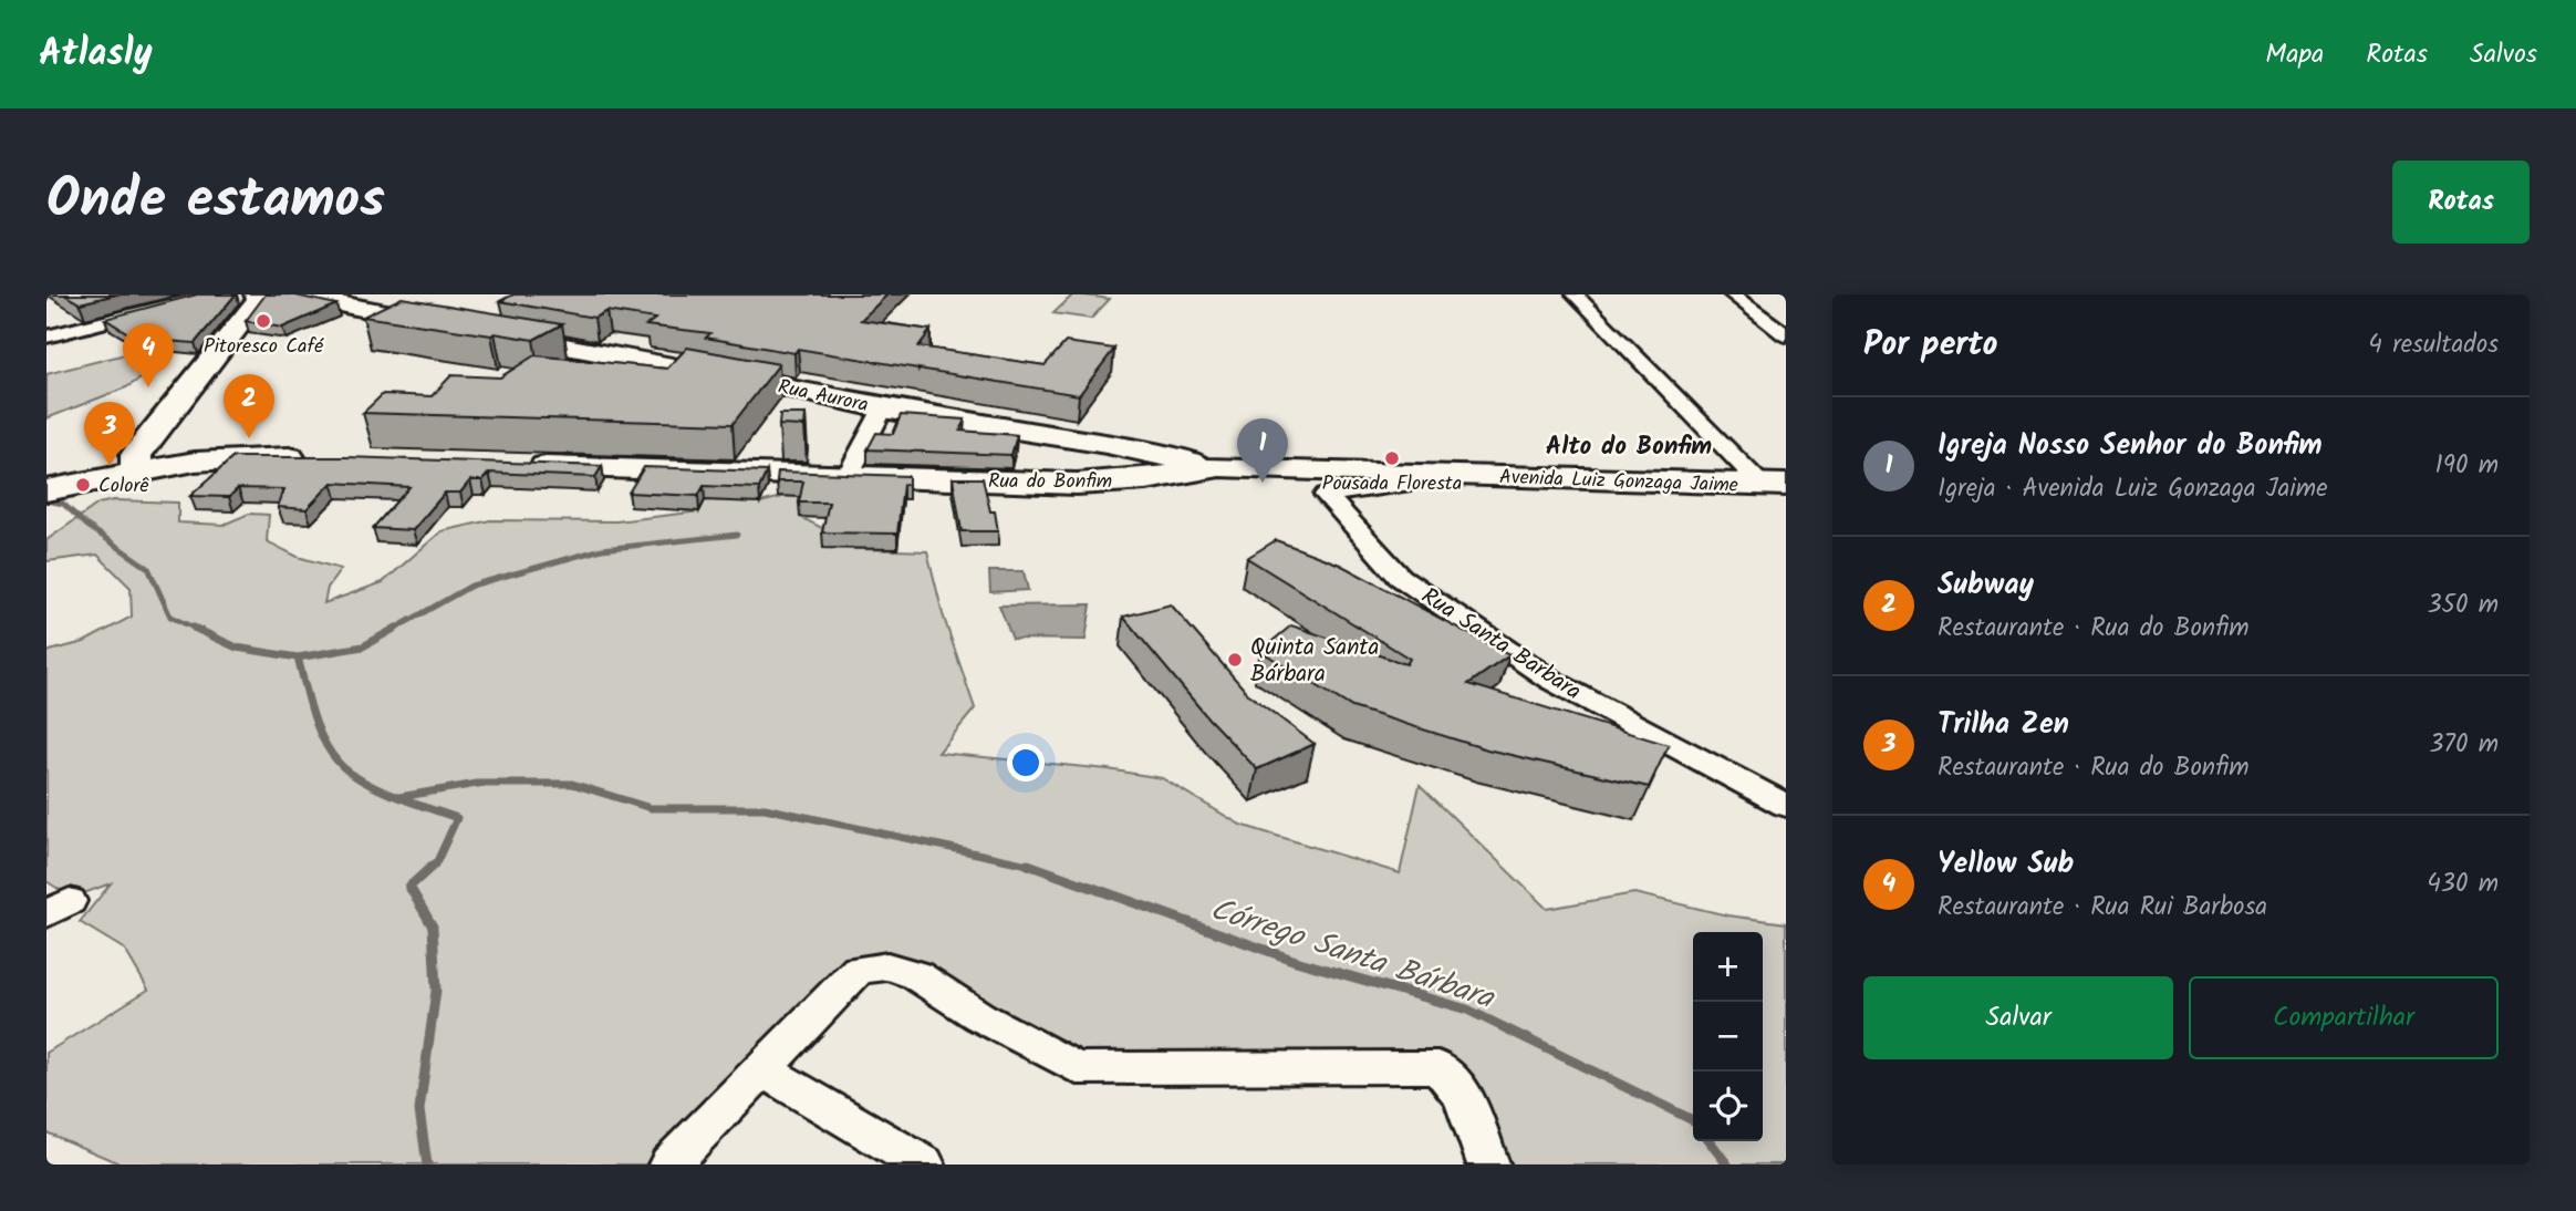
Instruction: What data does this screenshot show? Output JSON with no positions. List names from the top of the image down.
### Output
{
  "streets": {
    "main road": ["Rua Aurora", "Rua do Bonfim", "Avenida Luiz Gonzaga Jaime"],
    "street": ["Rua Santa Barbara"]
  },
  "crossings": [
    ["Rua Aurora", "Rua do Bonfim"],
    ["Rua Aurora", "Avenida Luiz Gonzaga Jaime"],
    ["Rua do Bonfim", "Avenida Luiz Gonzaga Jaime"],
    ["Avenida Luiz Gonzaga Jaime", "Rua Santa Barbara"]
  ],
  "districts": ["Alto do Bonfim"],
  "water": ["Córrego Santa Bárbara"],
  "places": [
    "Pitoresco Café",
    "Pousada Floresta",
    "Colorê",
    "Quinta Santa Bárbara"
  ],
  "page": {
    "header": "Atlasly",
    "nav": ["Mapa", "Rotas", "Salvos"],
    "title": "Onde estamos",
    "buttons": [
      "Rotas",
      ["Salvar", "Compartilhar"]
    ],
    "heading": ["Por perto", "4 resultados"],
    "pins": [
      "4",
      "2",
      "3",
      "1"
    ],
    "list": [
      {
        "mark": "1",
        "name": "Igreja Nosso Senhor do Bonfim",
        "note": "Igreja · Avenida Luiz Gonzaga Jaime",
        "value": "190 m"
      },
      {
        "mark": "2",
        "name": "Subway",
        "note": "Restaurante · Rua do Bonfim",
        "value": "350 m"
      },
      {
        "mark": "3",
        "name": "Trilha Zen",
        "note": "Restaurante · Rua do Bonfim",
        "value": "370 m"
      },
      {
        "mark": "4",
        "name": "Yellow Sub",
        "note": "Restaurante · Rua Rui Barbosa",
        "value": "430 m"
      }
    ],
    "map_buttons": ["+", "−"]
  }
}
